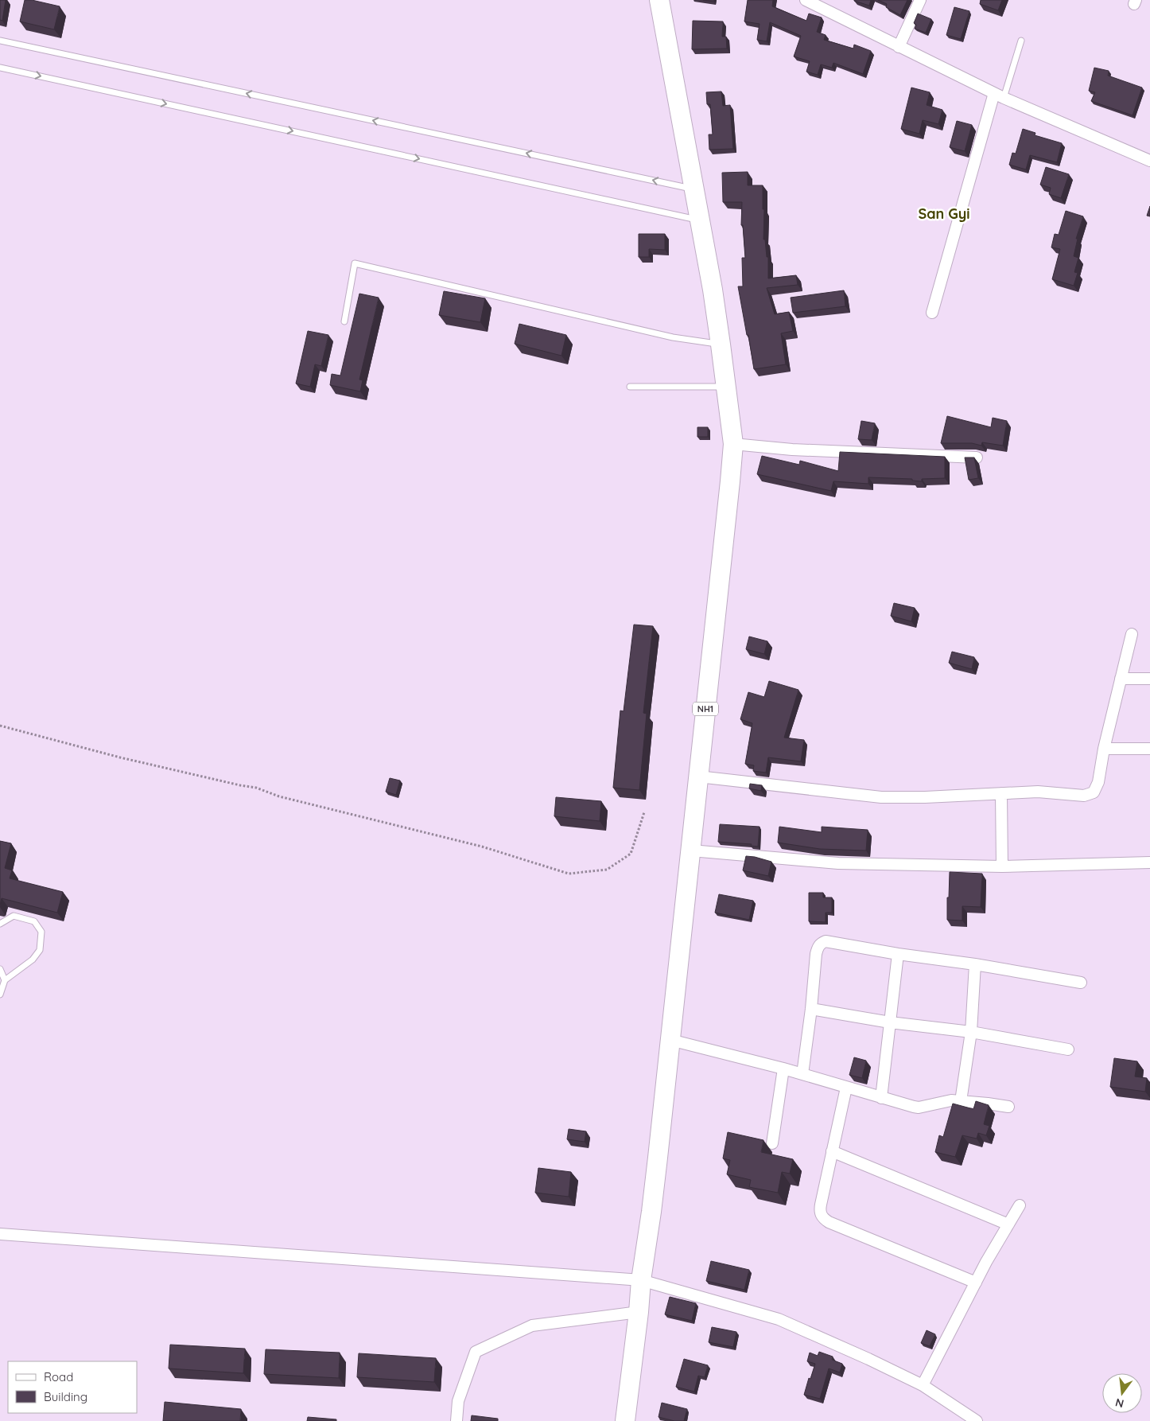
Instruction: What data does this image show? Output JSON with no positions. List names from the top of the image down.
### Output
{
  "streets": {
    "highway": ["NH1"]
  },
  "districts": ["San Gyi"],
  "legend": ["Road", "Building"],
  "north": "bottom"
}
